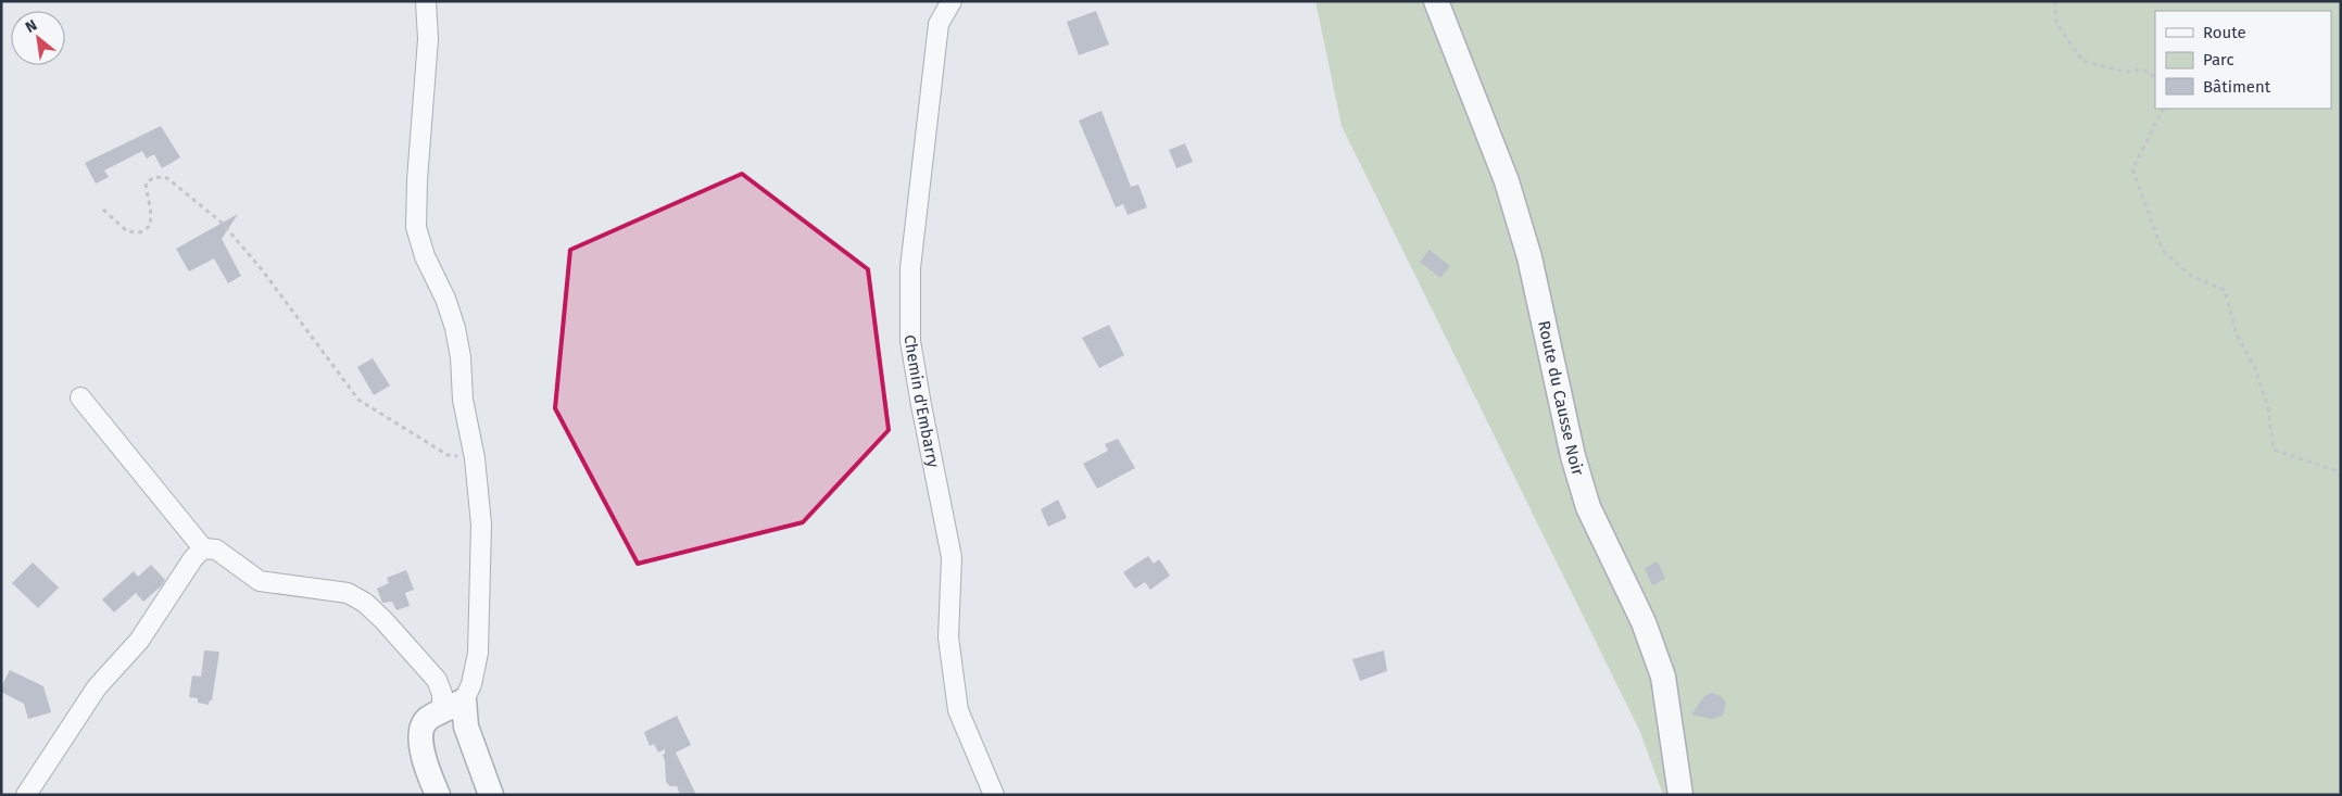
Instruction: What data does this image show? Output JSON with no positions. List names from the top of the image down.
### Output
{
  "streets": {
    "street": ["Route du Causse Noir", "Chemin d'Embarry"]
  },
  "legend": ["Route", "Parc", "Bâtiment"],
  "north": "top left"
}
